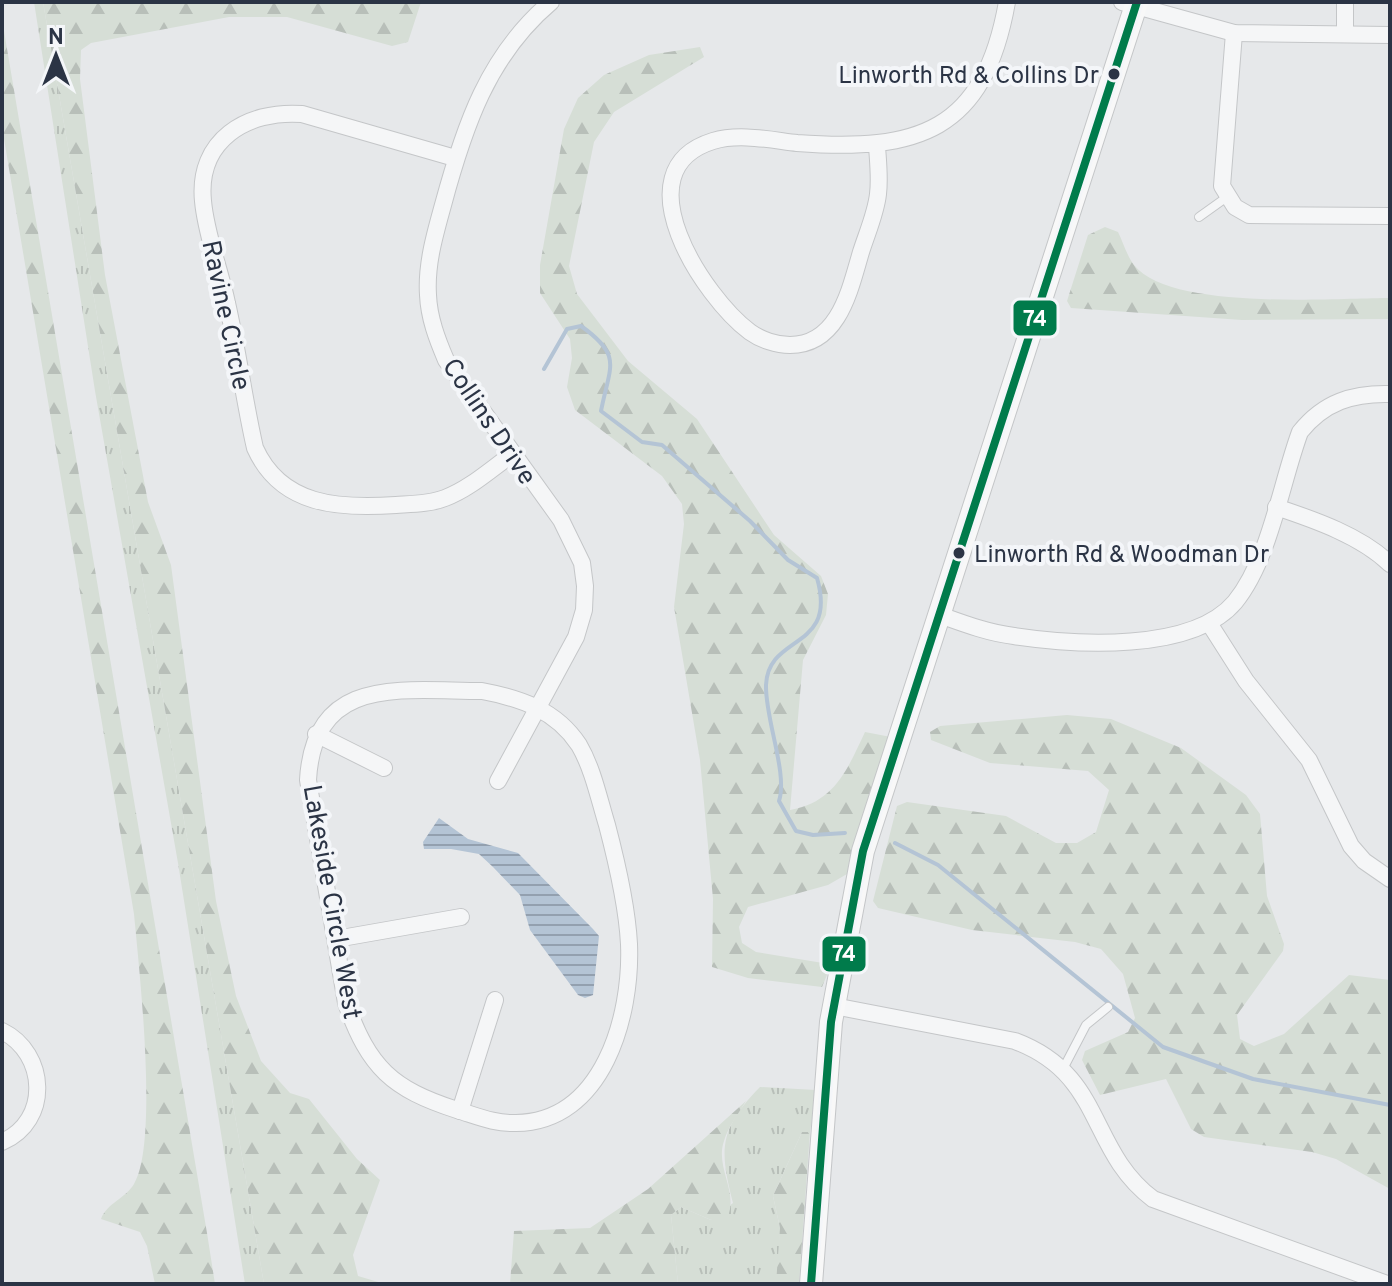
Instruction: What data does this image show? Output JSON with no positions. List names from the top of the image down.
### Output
{
  "streets": {
    "street": ["Ravine Circle", "Collins Drive", "Lakeside Circle West"]
  },
  "crossings": [
    ["Ravine Circle", "Collins Drive"],
    ["Collins Drive", "Lakeside Circle West"]
  ],
  "places": ["Linworth Rd & Collins Dr", "Linworth Rd & Woodman Dr"],
  "lines": ["transit line 74"],
  "north": "top"
}
